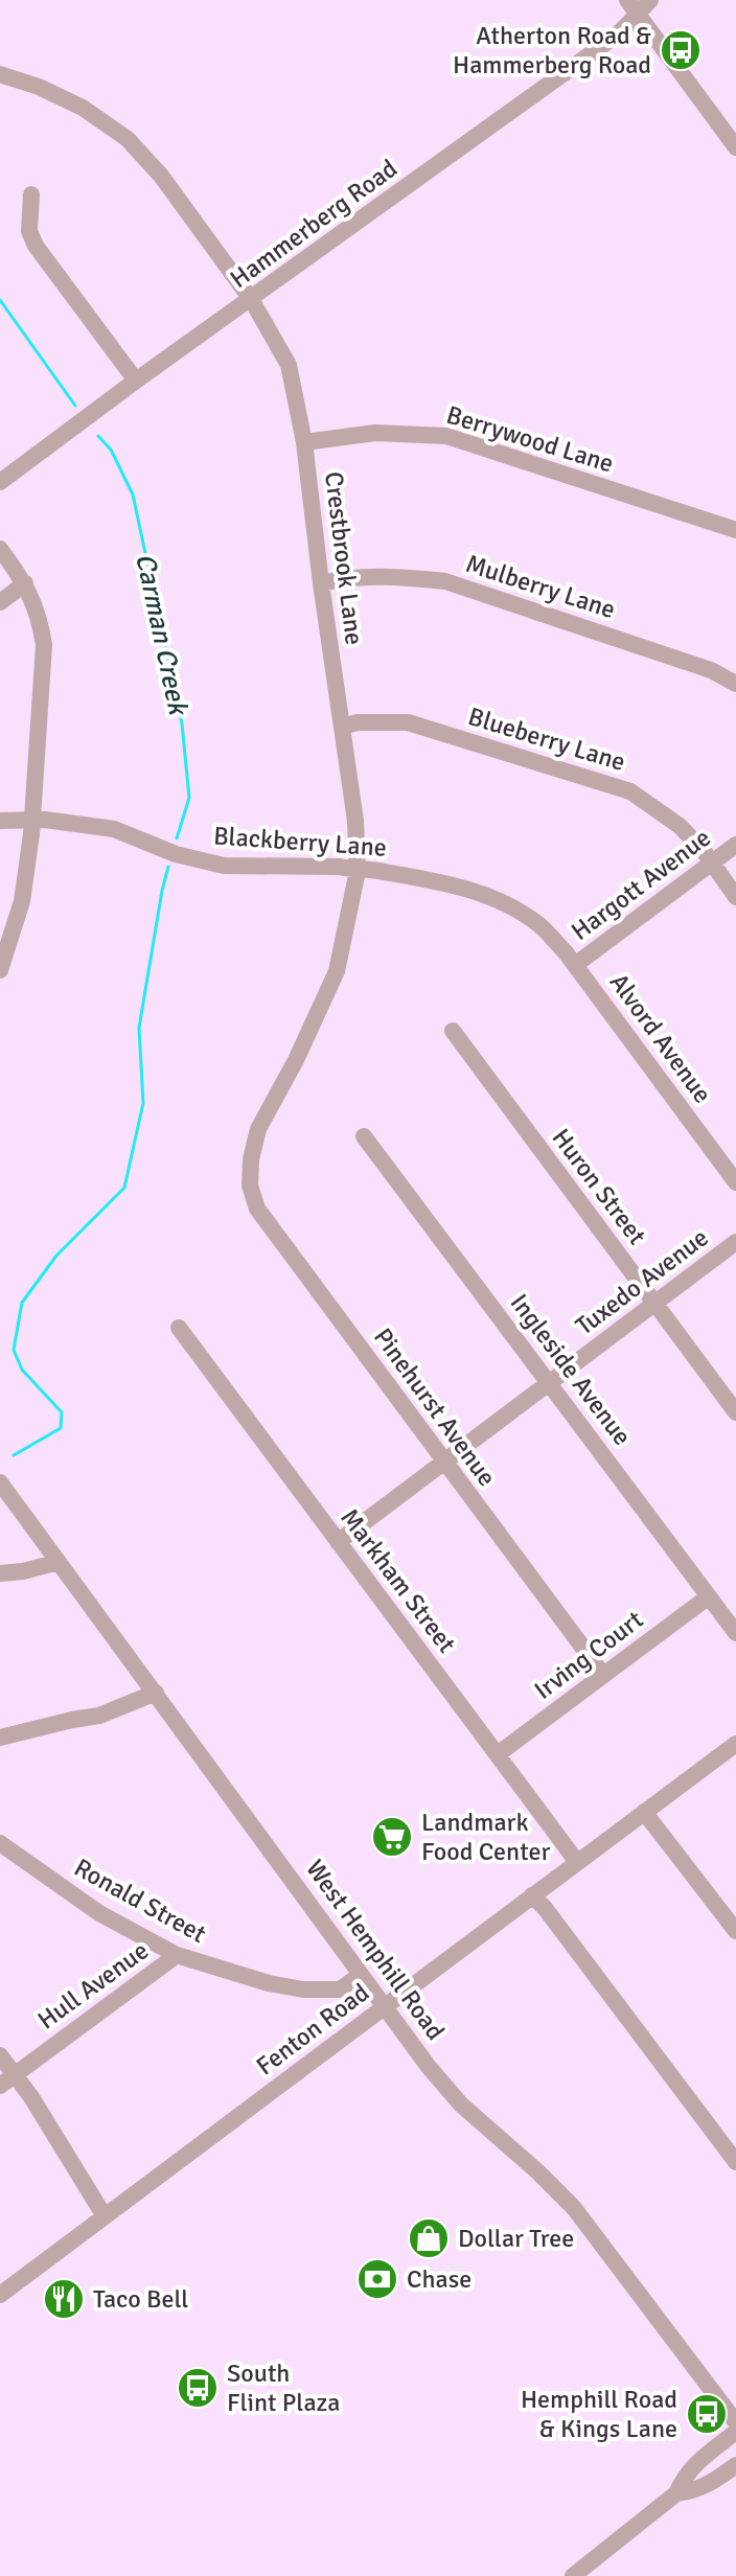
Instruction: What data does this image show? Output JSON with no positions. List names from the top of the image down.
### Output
{
  "streets": {
    "street": [
      "Hammerberg Road",
      "Berrywood Lane",
      "Crestbrook Lane",
      "Mulberry Lane",
      "Blueberry Lane",
      "Blackberry Lane",
      "Hargott Avenue",
      "Alvord Avenue",
      "Huron Street",
      "Tuxedo Avenue",
      "Ingleside Avenue",
      "Pinehurst Avenue",
      "Markham Street",
      "Irving Court",
      "Ronald Street",
      "West Hemphill Road",
      "Hull Avenue",
      "Fenton Road"
    ]
  },
  "crossings": [
    ["Hammerberg Road", "Crestbrook Lane"],
    ["Berrywood Lane", "Crestbrook Lane"],
    ["Crestbrook Lane", "Mulberry Lane"],
    ["Crestbrook Lane", "Blueberry Lane"],
    ["Crestbrook Lane", "Blackberry Lane"],
    ["Crestbrook Lane", "Pinehurst Avenue"],
    ["Blueberry Lane", "Hargott Avenue"],
    ["Blackberry Lane", "Hargott Avenue"],
    ["Blackberry Lane", "Alvord Avenue"],
    ["Hargott Avenue", "Alvord Avenue"],
    ["Huron Street", "Tuxedo Avenue"],
    ["Tuxedo Avenue", "Ingleside Avenue"],
    ["Tuxedo Avenue", "Pinehurst Avenue"],
    ["Tuxedo Avenue", "Markham Street"],
    ["Ingleside Avenue", "Irving Court"],
    ["Pinehurst Avenue", "Irving Court"],
    ["Markham Street", "Irving Court"],
    ["Markham Street", "Fenton Road"],
    ["Ronald Street", "West Hemphill Road"],
    ["Ronald Street", "Hull Avenue"],
    ["West Hemphill Road", "Fenton Road"]
  ],
  "water": ["Carman Creek"],
  "places": {
    "bus stop": ["Atherton Road & Hammerberg Road", "South Flint Plaza", "Hemphill Road & Kings Lane"],
    "supermarket": ["Landmark Food Center"],
    "shop": ["Dollar Tree"],
    "bank": ["Chase"],
    "restaurant": ["Taco Bell"]
  }
}
